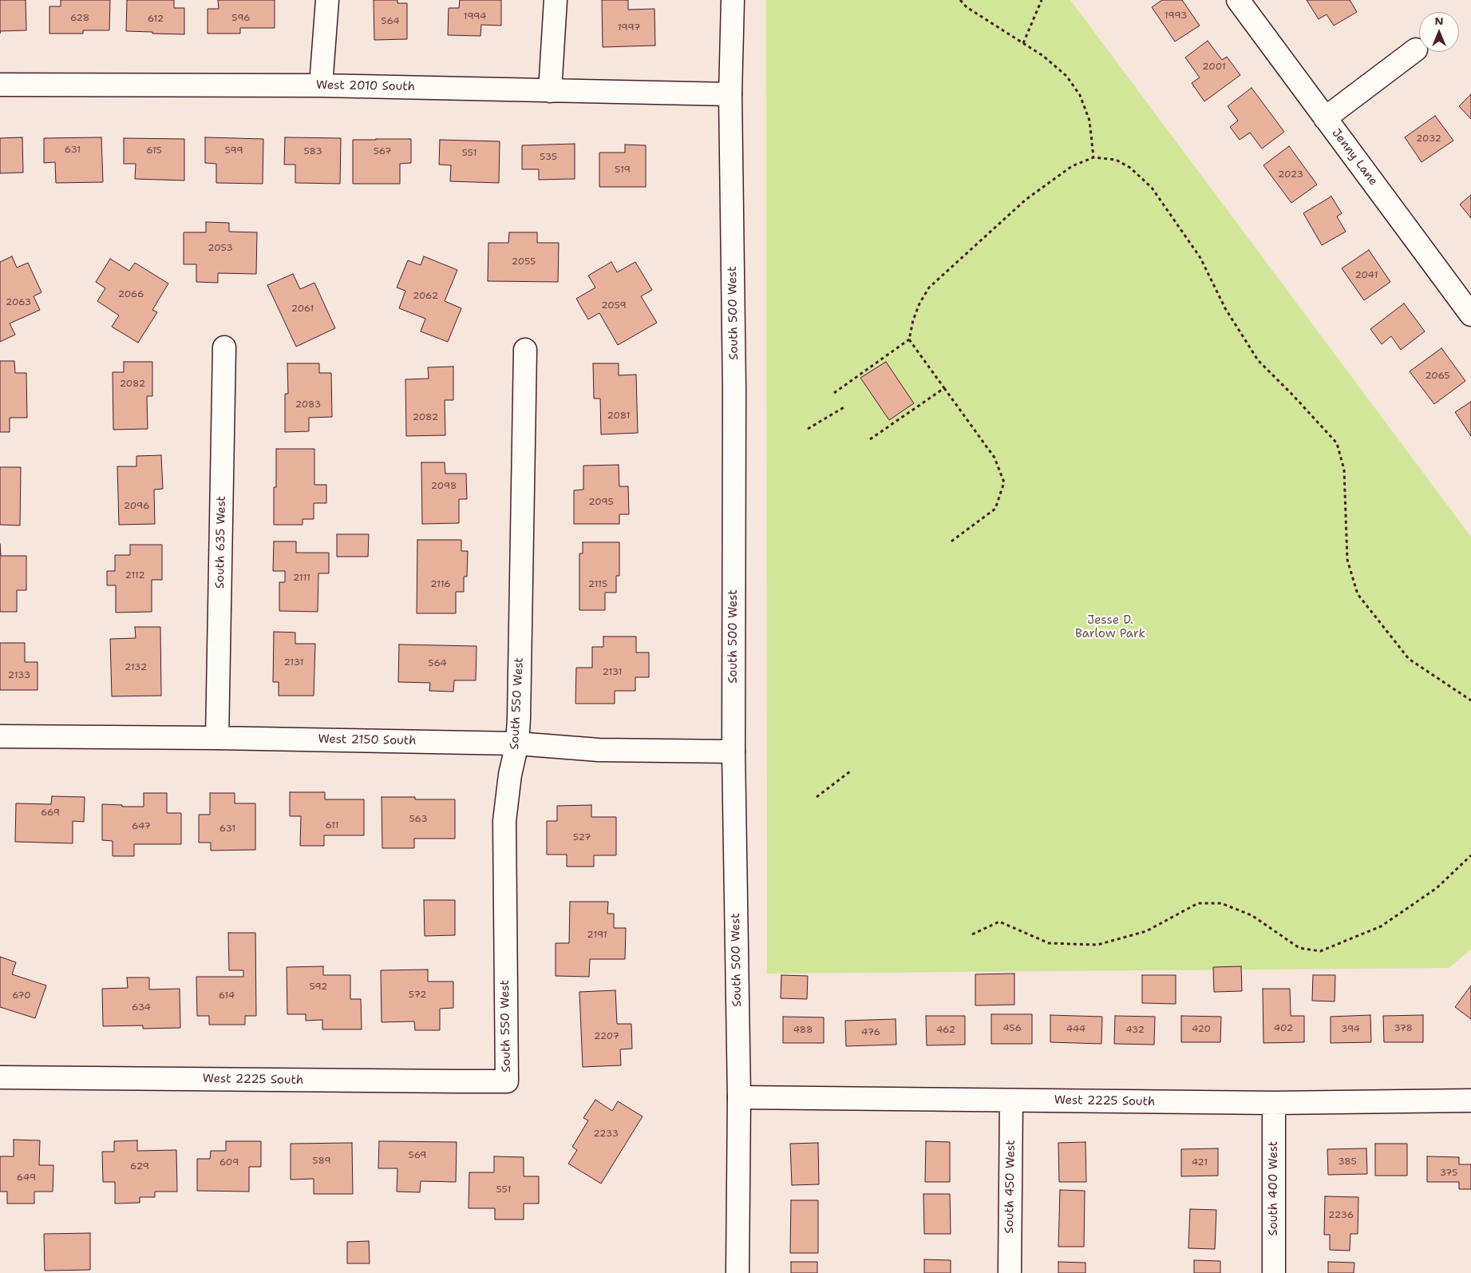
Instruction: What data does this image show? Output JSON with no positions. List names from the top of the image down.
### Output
{
  "streets": {
    "street": [
      "West 2010 South",
      "Jenny Lane",
      "South 500 West",
      "South 635 West",
      "South 550 West",
      "West 2150 South",
      "West 2225 South",
      "South 450 West",
      "South 400 West"
    ]
  },
  "crossings": [
    ["West 2010 South", "South 500 West"],
    ["South 500 West", "West 2150 South"],
    ["South 500 West", "West 2225 South"],
    ["South 635 West", "West 2150 South"],
    ["South 550 West", "West 2150 South"],
    ["South 550 West", "West 2225 South"],
    ["West 2225 South", "South 450 West"],
    ["West 2225 South", "South 400 West"]
  ],
  "parks": ["Jesse D. Barlow Park"],
  "house_numbers": [
    "1993",
    "1994",
    "628",
    "596",
    "612",
    "564",
    "1997",
    "2001",
    "2032",
    "631",
    "615",
    "599",
    "583",
    "567",
    "551",
    "535",
    "519",
    "2023",
    "2053",
    "2055",
    "2041",
    "2066",
    "2062",
    "2063",
    "2059",
    "2061",
    "2065",
    "2082",
    "2083",
    "2081",
    "2082",
    "2098",
    "2095",
    "2096",
    "2112",
    "2111",
    "2116",
    "2115",
    "2131",
    "564",
    "2132",
    "2131",
    "2133",
    "669",
    "563",
    "611",
    "647",
    "631",
    "527",
    "2191",
    "592",
    "572",
    "670",
    "614",
    "634",
    "456",
    "402",
    "378",
    "444",
    "420",
    "394",
    "488",
    "462",
    "432",
    "476",
    "2207",
    "2233",
    "569",
    "589",
    "385",
    "609",
    "421",
    "629",
    "375",
    "649",
    "551",
    "2236"
  ],
  "north": "top"
}
